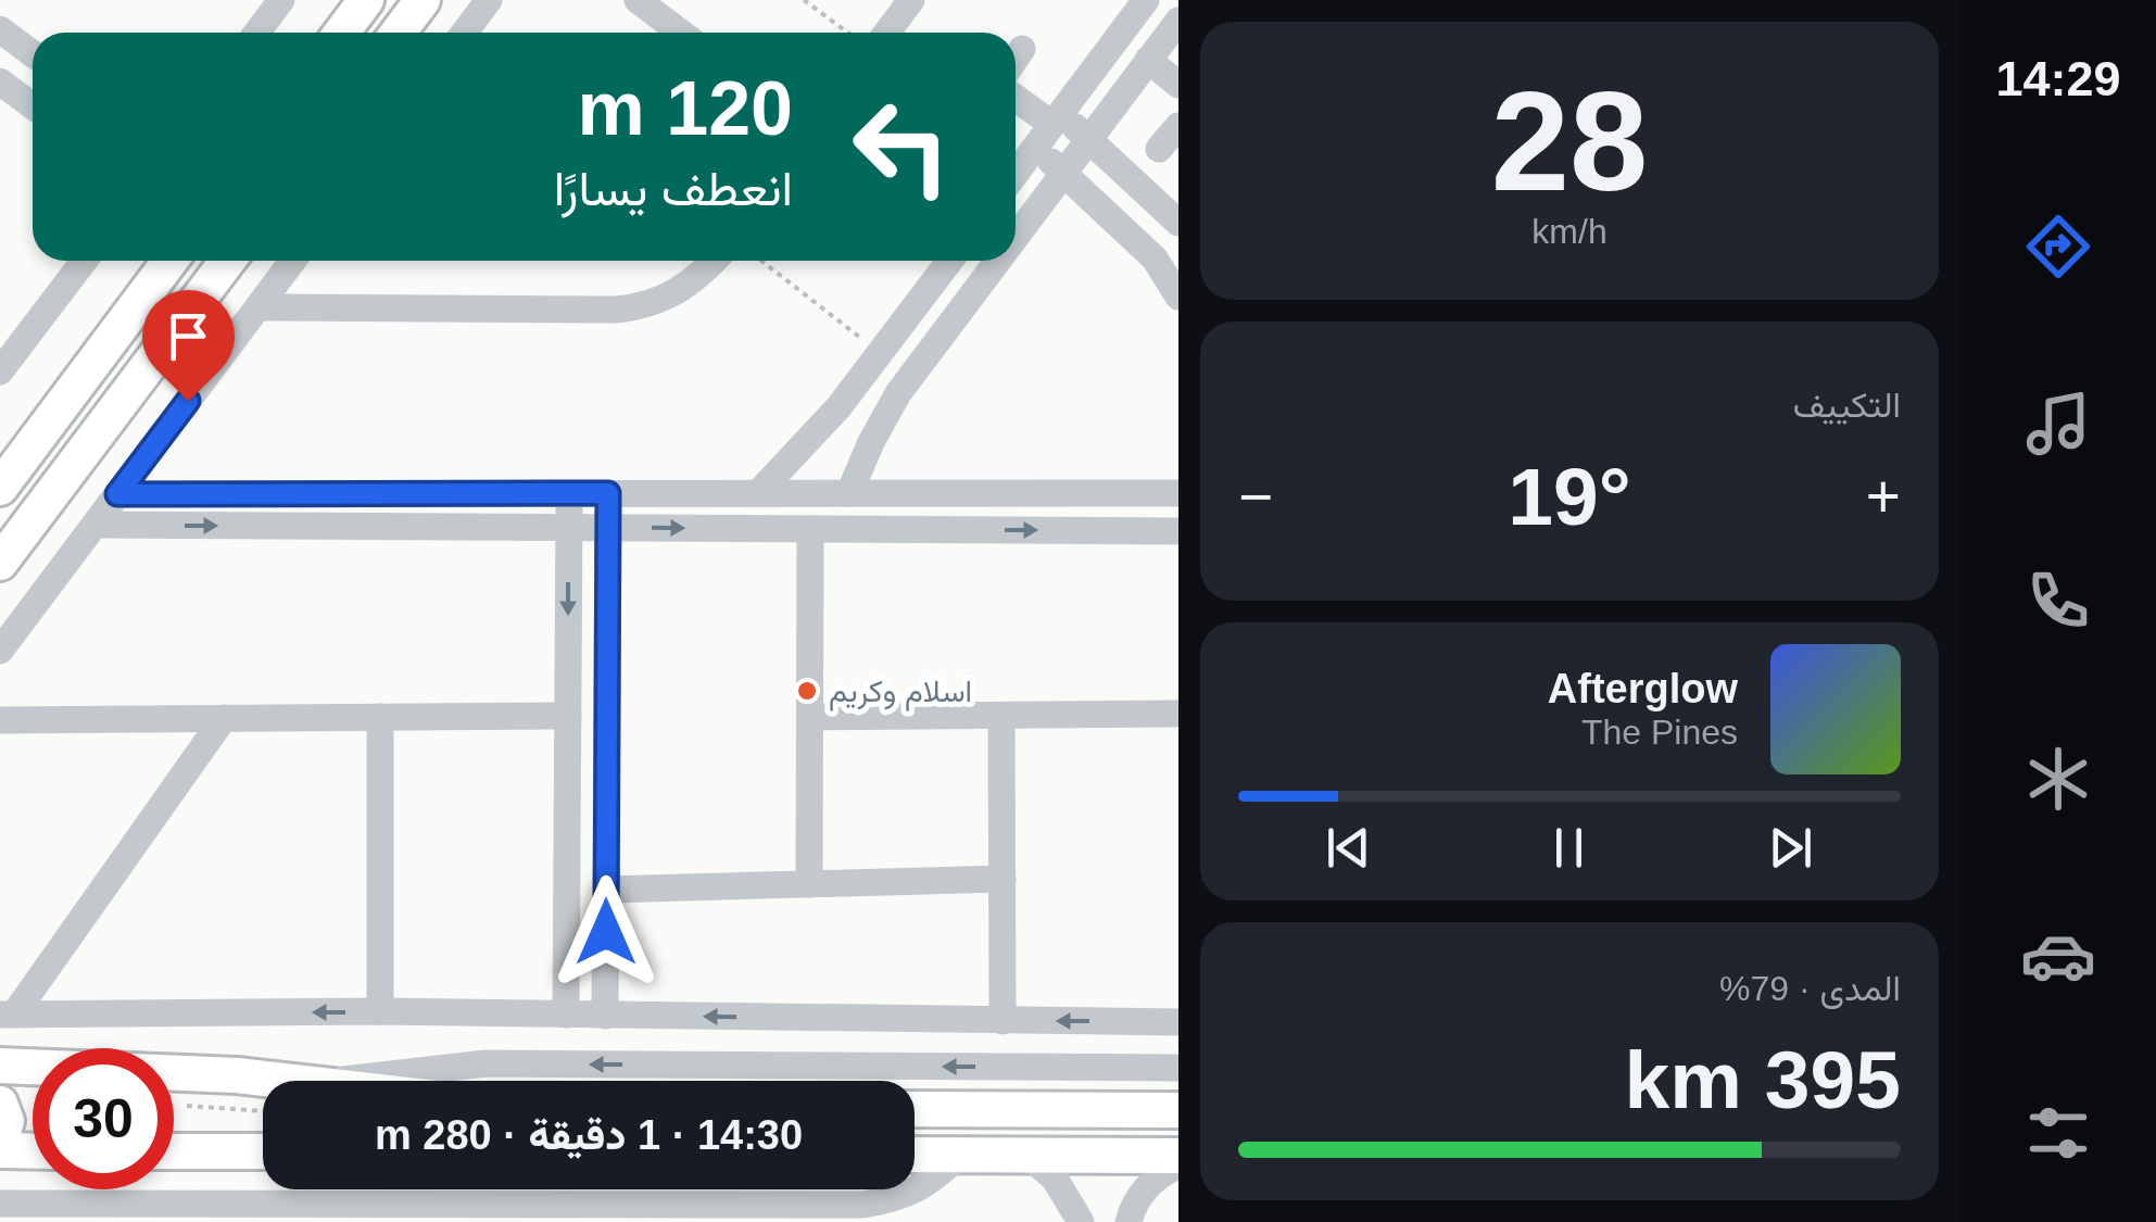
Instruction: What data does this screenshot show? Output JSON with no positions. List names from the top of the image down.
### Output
{
  "places": ["اسلام وكريم"],
  "page": {
    "tabs": "14:29",
    "tile": [
      ["28", "km/h"],
      "التكييف",
      ["المدى · 79%", "395 km"]
    ],
    "turn": ["120 m", "انعطف يسارًا"],
    "heat": ["−", "19°", "+"],
    "song": ["Afterglow", "The Pines"],
    "limit": "30",
    "trip": "14:30 · 1 دقيقة · 280 m"
  }
}
